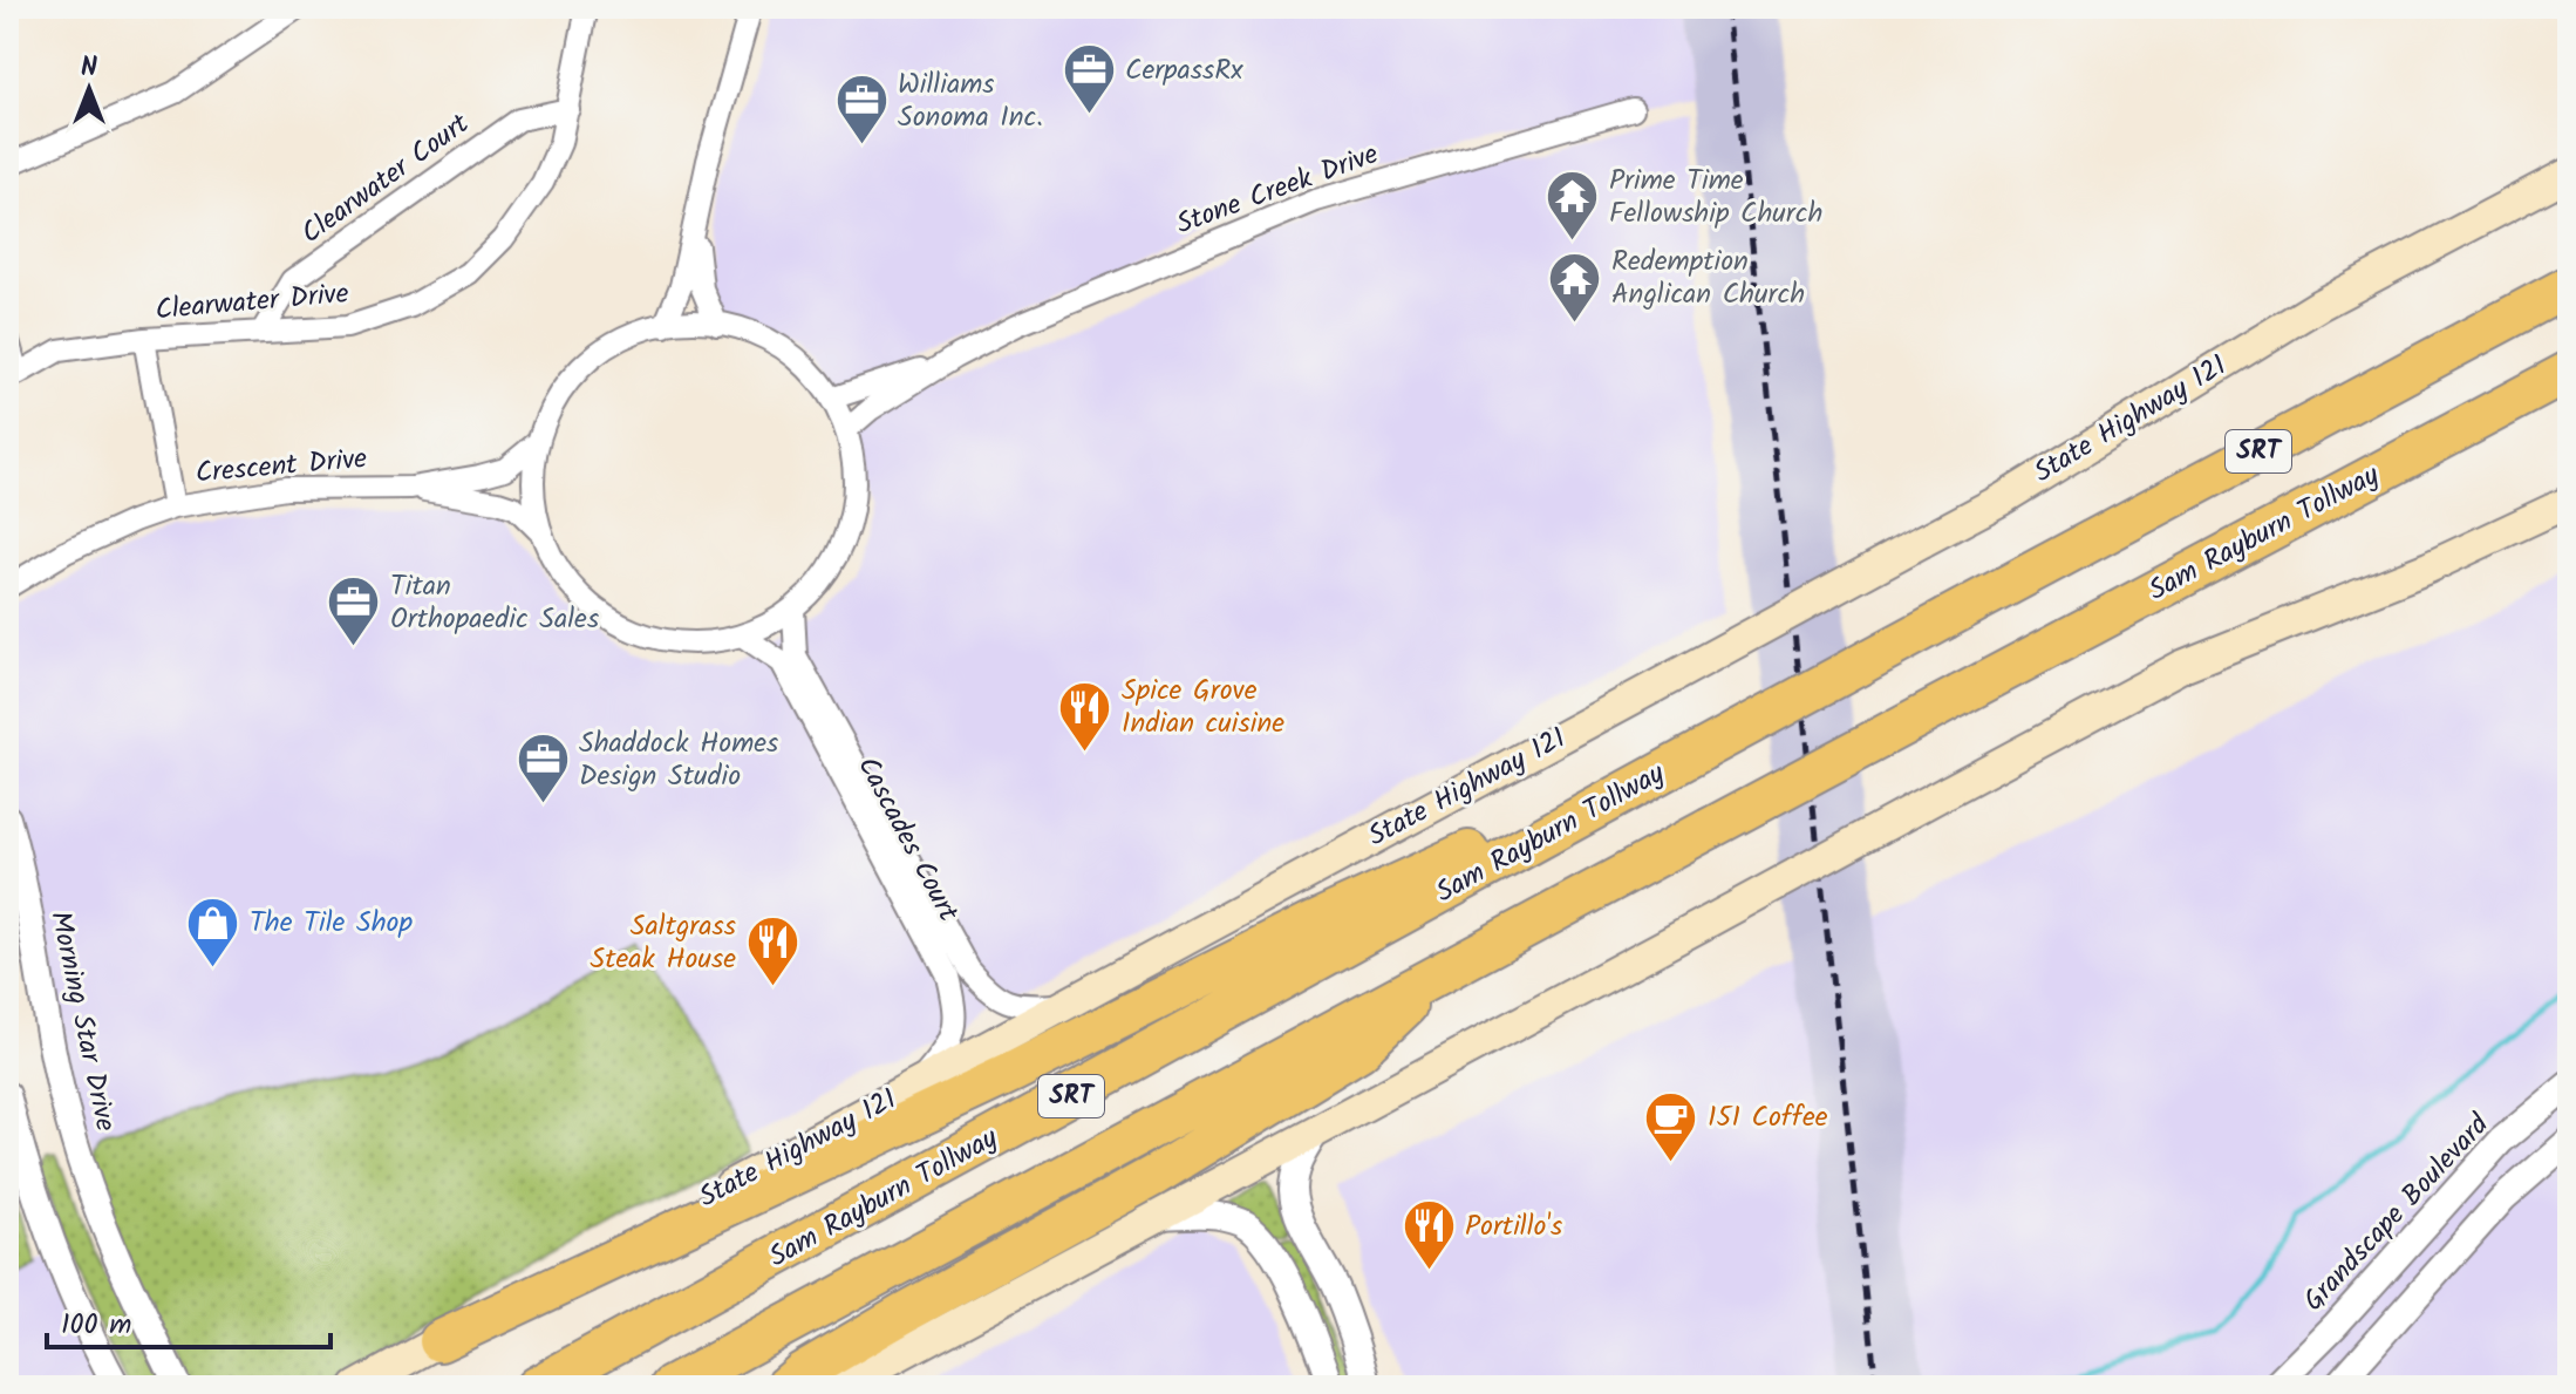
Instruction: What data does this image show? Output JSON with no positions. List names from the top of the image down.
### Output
{
  "streets": {
    "highway": ["SRT", "Sam Rayburn Tollway"],
    "main road": ["State Highway 121"],
    "street": [
      "Clearwater Court",
      "Stone Creek Drive",
      "Clearwater Drive",
      "Crescent Drive",
      "Cascades Court",
      "Morning Star Drive",
      "Grandscape Boulevard"
    ]
  },
  "crossings": [
    ["Clearwater Court", "Clearwater Drive"],
    ["Stone Creek Drive", "Crescent Drive"],
    ["Stone Creek Drive", "Cascades Court"],
    ["State Highway 121", "Cascades Court"],
    ["Crescent Drive", "Cascades Court"]
  ],
  "places": {
    "office": [
      "CerpassRx",
      "Williams Sonoma Inc.",
      "Titan Orthopaedic Sales",
      "Shaddock Homes Design Studio"
    ],
    "temple": ["Prime Time Fellowship Church", "Redemption Anglican Church"],
    "restaurant": ["Spice Grove Indian cuisine", "Saltgrass Steak House", "Portillo's"],
    "shop": ["The Tile Shop"],
    "cafe": ["151 Coffee"]
  },
  "scale_bar": "100 m",
  "north": "top"
}
